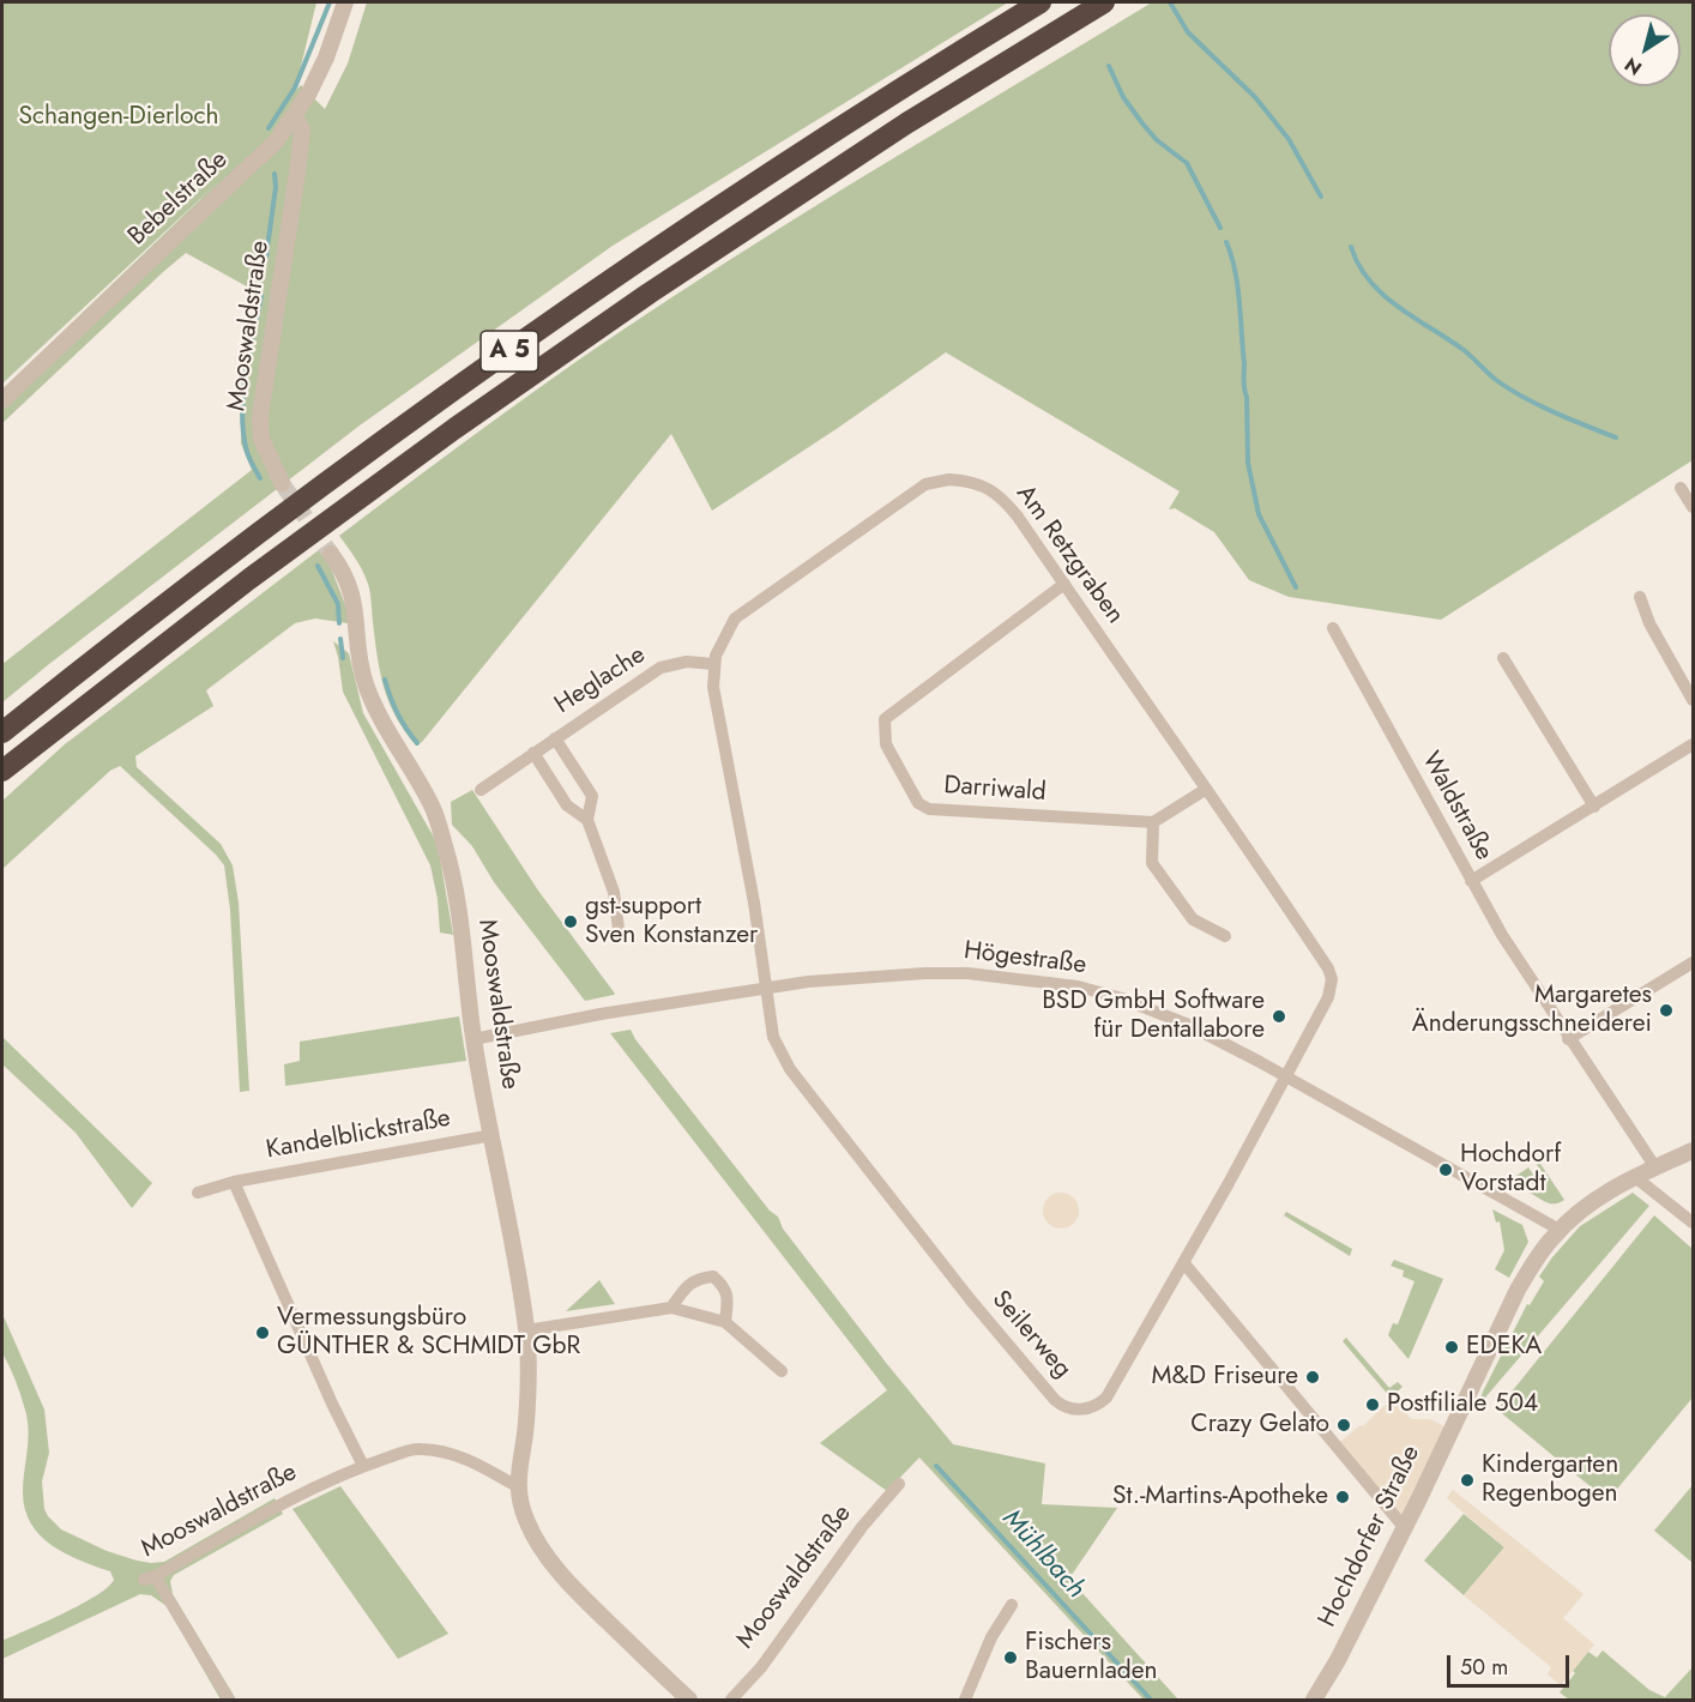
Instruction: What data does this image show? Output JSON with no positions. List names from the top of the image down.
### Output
{
  "streets": {
    "highway": ["A 5"],
    "street": [
      "Bebelstraße",
      "Mooswaldstraße",
      "Am Retzgraben",
      "Heglache",
      "Darriwald",
      "Waldstraße",
      "Högestraße",
      "Kandelblickstraße",
      "Seilerweg",
      "Hochdorfer Straße"
    ]
  },
  "crossings": [
    ["Bebelstraße", "Mooswaldstraße"],
    ["Mooswaldstraße", "Högestraße"],
    ["Mooswaldstraße", "Kandelblickstraße"],
    ["Am Retzgraben", "Heglache"],
    ["Am Retzgraben", "Darriwald"],
    ["Am Retzgraben", "Högestraße"],
    ["Am Retzgraben", "Seilerweg"],
    ["Högestraße", "Seilerweg"],
    ["Högestraße", "Hochdorfer Straße"]
  ],
  "water": ["Mühlbach"],
  "parks": ["Schangen-Dierloch"],
  "places": [
    "gst-support Sven Konstanzer",
    "Margaretes Änderungsschneiderei",
    "BSD GmbH Software für Dentallabore",
    "Hochdorf Vorstadt",
    "Vermessungsbüro GÜNTHER & SCHMIDT GbR",
    "EDEKA",
    "M&D Friseure",
    "Postfiliale 504",
    "Crazy Gelato",
    "Kindergarten Regenbogen",
    "St.-Martins-Apotheke",
    "Fischers Bauernladen"
  ],
  "scale_bar": "50 m",
  "north": "bottom left"
}
